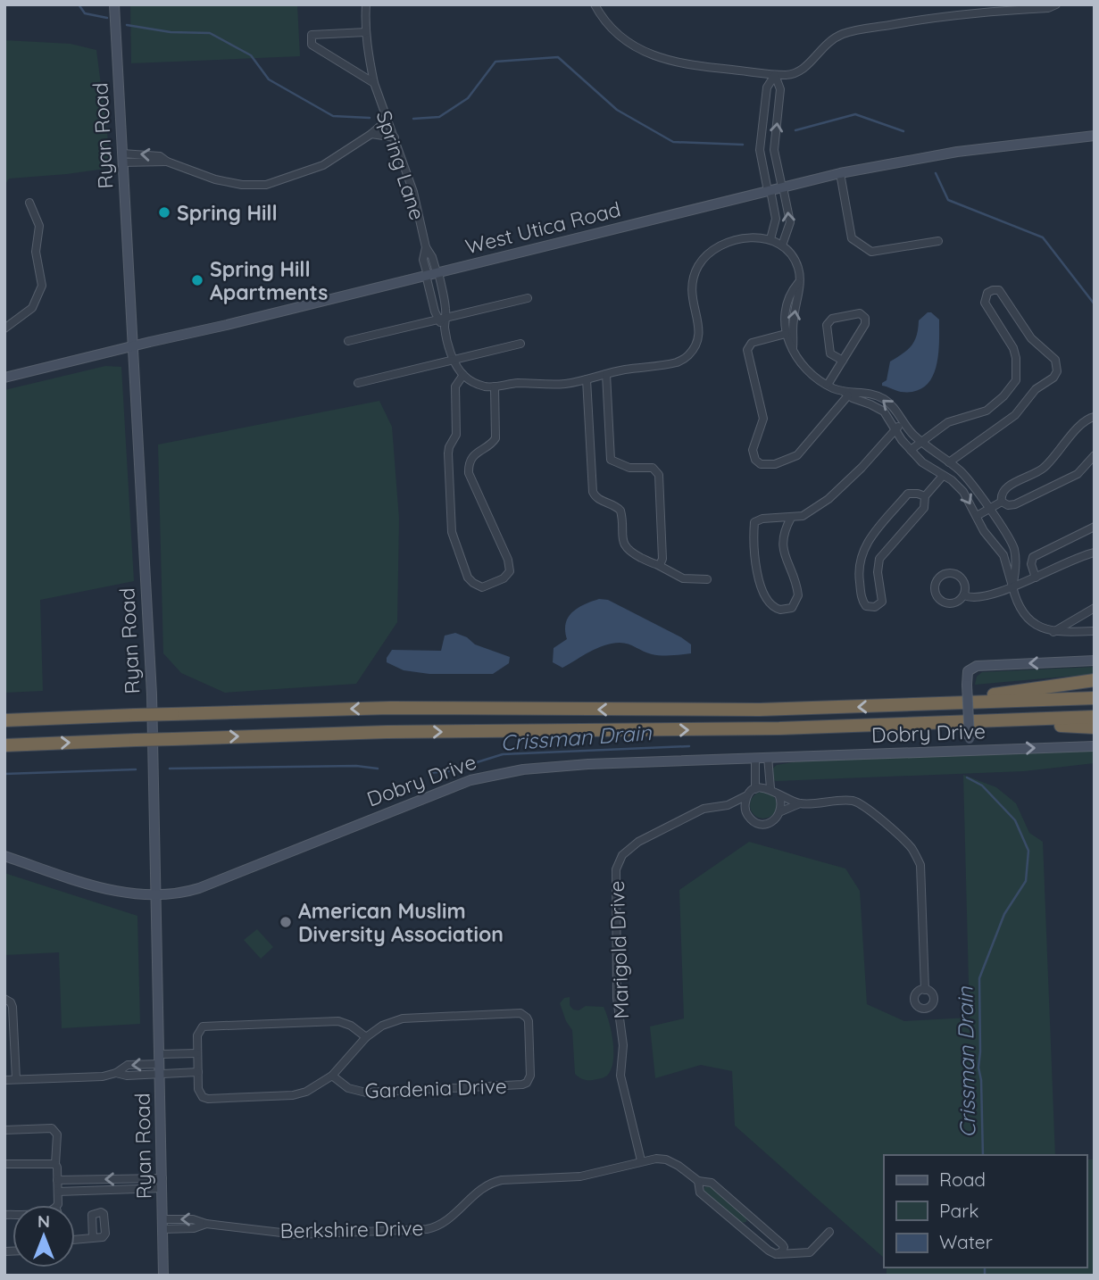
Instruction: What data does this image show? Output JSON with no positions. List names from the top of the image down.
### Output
{
  "streets": {
    "street": [
      "Ryan Road",
      "Spring Lane",
      "West Utica Road",
      "Dobry Drive",
      "Marigold Drive",
      "Gardenia Drive",
      "Berkshire Drive"
    ]
  },
  "crossings": [
    ["Ryan Road", "West Utica Road"],
    ["Ryan Road", "Dobry Drive"],
    ["Ryan Road", "Berkshire Drive"],
    ["Spring Lane", "West Utica Road"],
    ["Marigold Drive", "Berkshire Drive"]
  ],
  "water": ["Crissman Drain"],
  "places": ["Spring Hill", "Spring Hill Apartments", "American Muslim Diversity Association"],
  "legend": ["Road", "Park", "Water"],
  "north": "top"
}
